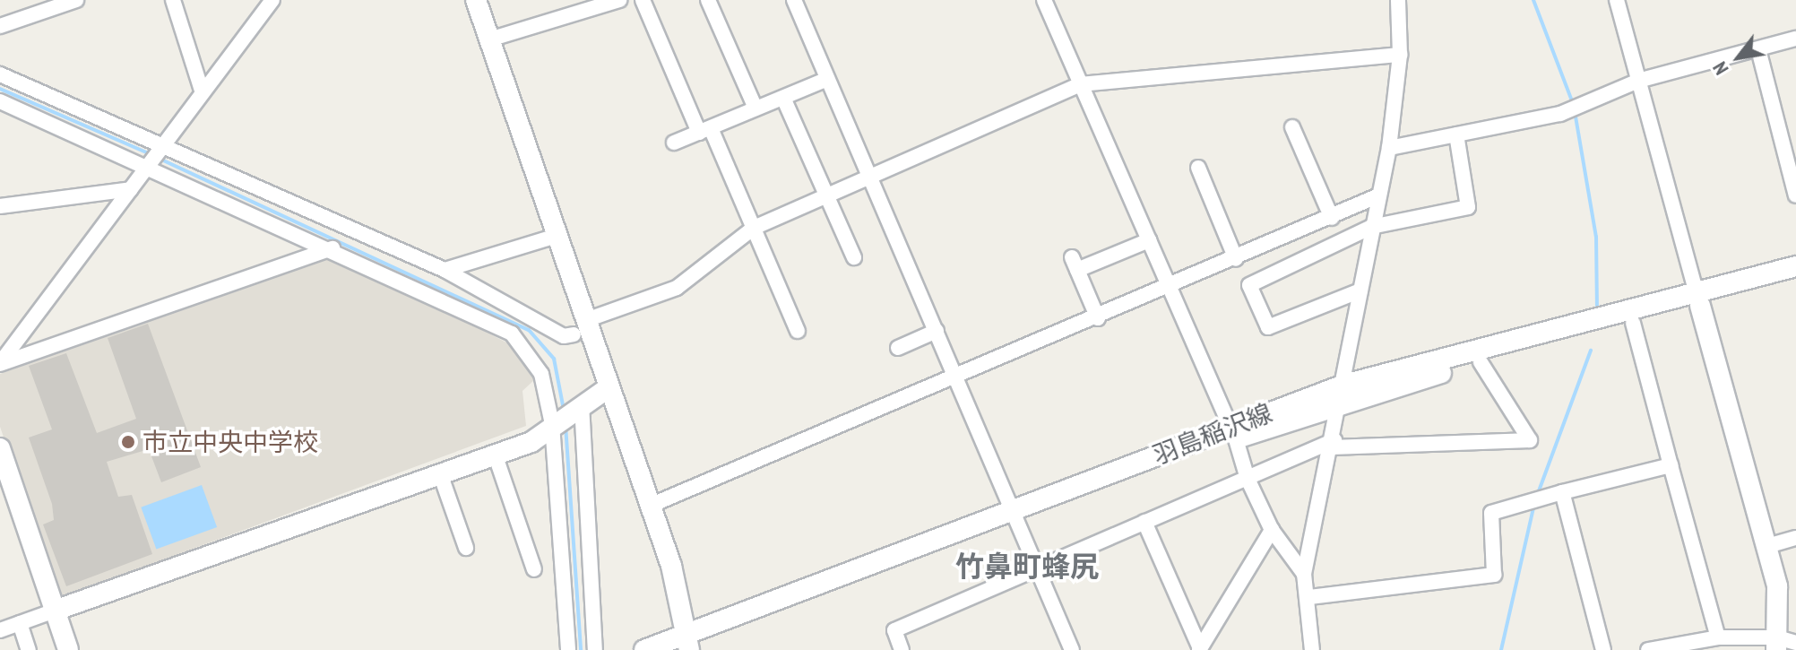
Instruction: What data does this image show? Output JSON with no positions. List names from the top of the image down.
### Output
{
  "streets": {
    "street": ["羽島稲沢線"]
  },
  "districts": ["竹鼻町蜂尻"],
  "places": ["市立中央中学校"],
  "north": "bottom left"
}
